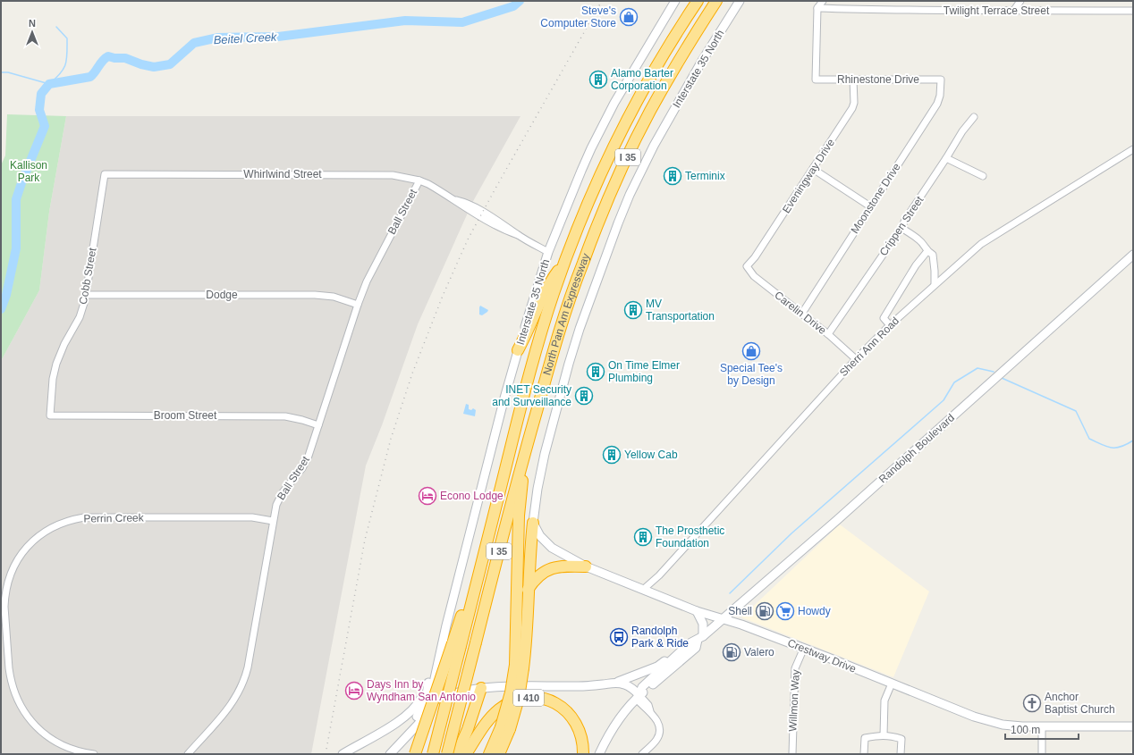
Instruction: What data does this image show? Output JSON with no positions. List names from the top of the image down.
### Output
{
  "streets": {
    "highway": ["I 35", "North Pan Am Expressway", "I 410"],
    "main road": ["Interstate 35 North", "Randolph Boulevard", "Crestway Drive"],
    "street": [
      "Twilight Terrace Street",
      "Rhinestone Drive",
      "Whirlwind Street",
      "Eveningway Drive",
      "Moonstone Drive",
      "Ball Street",
      "Crippen Street",
      "Cobb Street",
      "Dodge",
      "Carelin Drive",
      "Sherri Ann Road",
      "Broom Street",
      "Perrin Creek",
      "Willmon Way"
    ]
  },
  "crossings": [
    ["Twilight Terrace Street", "Rhinestone Drive"],
    ["Interstate 35 North", "Whirlwind Street"],
    ["Interstate 35 North", "Crestway Drive"],
    ["Rhinestone Drive", "Eveningway Drive"],
    ["Rhinestone Drive", "Moonstone Drive"],
    ["Whirlwind Street", "Ball Street"],
    ["Whirlwind Street", "Cobb Street"],
    ["Eveningway Drive", "Carelin Drive"],
    ["Moonstone Drive", "Carelin Drive"],
    ["Ball Street", "Dodge"],
    ["Ball Street", "Broom Street"],
    ["Ball Street", "Perrin Creek"],
    ["Crippen Street", "Carelin Drive"],
    ["Cobb Street", "Dodge"],
    ["Cobb Street", "Broom Street"],
    ["Carelin Drive", "Sherri Ann Road"],
    ["Sherri Ann Road", "Crestway Drive"],
    ["Randolph Boulevard", "Crestway Drive"],
    ["Crestway Drive", "Willmon Way"]
  ],
  "water": ["Beitel Creek"],
  "parks": ["Kallison Park"],
  "places": {
    "shop": ["Steve's Computer Store", "Special Tee's by Design"],
    "building": [
      "Alamo Barter Corporation",
      "Terminix",
      "MV Transportation",
      "On Time Elmer Plumbing",
      "INET Security and Surveillance",
      "Yellow Cab",
      "The Prosthetic Foundation"
    ],
    "hotel": ["Econo Lodge", "Days Inn by Wyndham San Antonio"],
    "fuel station": ["Shell", "Valero"],
    "supermarket": ["Howdy"],
    "bus stop": ["Randolph Park & Ride"],
    "church": ["Anchor Baptist Church"]
  },
  "scale_bar": "100 m",
  "north": "top"
}
